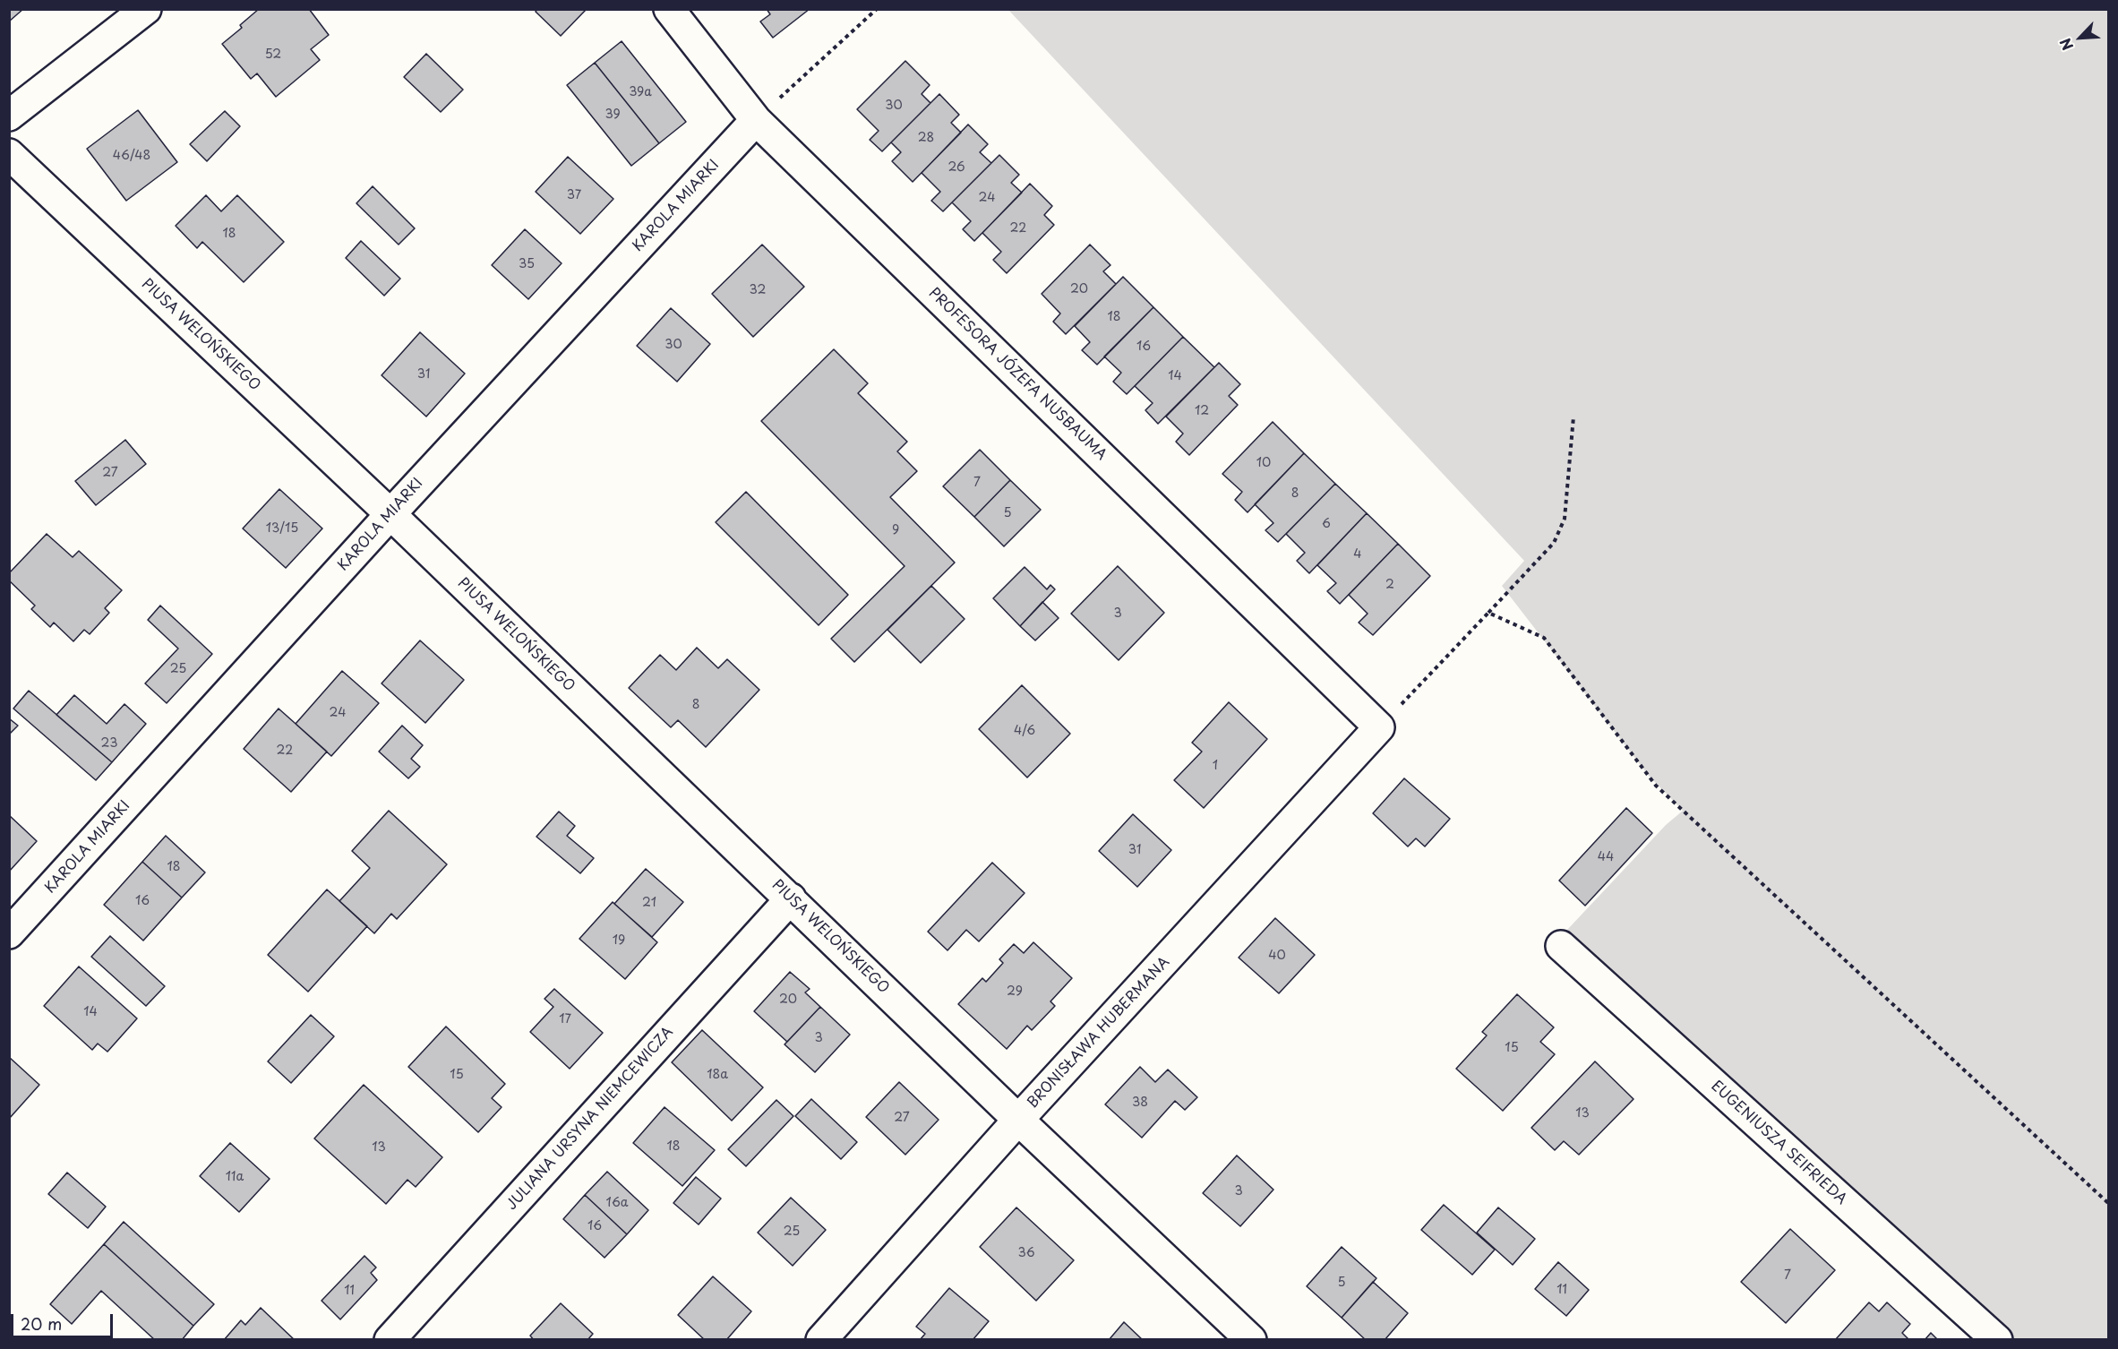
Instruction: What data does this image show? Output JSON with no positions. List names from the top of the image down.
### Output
{
  "streets": {
    "street": [
      "KAROLA MIARKI",
      "PIUSA WELOŃSKIEGO",
      "PROFESORA JÓZEFA NUSBAUMA",
      "BRONISŁAWA HUBERMANA",
      "JULIANA URSYNA NIEMCEWICZA",
      "EUGENIUSZA SEIFRIEDA"
    ]
  },
  "crossings": [
    ["KAROLA MIARKI", "PIUSA WELOŃSKIEGO"],
    ["KAROLA MIARKI", "PROFESORA JÓZEFA NUSBAUMA"],
    ["PIUSA WELOŃSKIEGO", "BRONISŁAWA HUBERMANA"],
    ["PIUSA WELOŃSKIEGO", "JULIANA URSYNA NIEMCEWICZA"],
    ["PROFESORA JÓZEFA NUSBAUMA", "BRONISŁAWA HUBERMANA"]
  ],
  "house_numbers": [
    "52",
    "39a",
    "30",
    "39",
    "28",
    "46/48",
    "26",
    "37",
    "24",
    "22",
    "18",
    "35",
    "20",
    "32",
    "18",
    "30",
    "16",
    "31",
    "14",
    "12",
    "10",
    "27",
    "7",
    "8",
    "5",
    "6",
    "13/15",
    "9",
    "4",
    "2",
    "3",
    "25",
    "8",
    "24",
    "4/6",
    "23",
    "22",
    "1",
    "31",
    "44",
    "18",
    "16",
    "21",
    "19",
    "40",
    "29",
    "20",
    "14",
    "17",
    "3",
    "15",
    "15",
    "18a",
    "38",
    "13",
    "27",
    "18",
    "13",
    "11a",
    "3",
    "16a",
    "16",
    "25",
    "36",
    "7",
    "5",
    "11",
    "11"
  ],
  "scale_bar": "20 m",
  "north": "bottom left"
}
